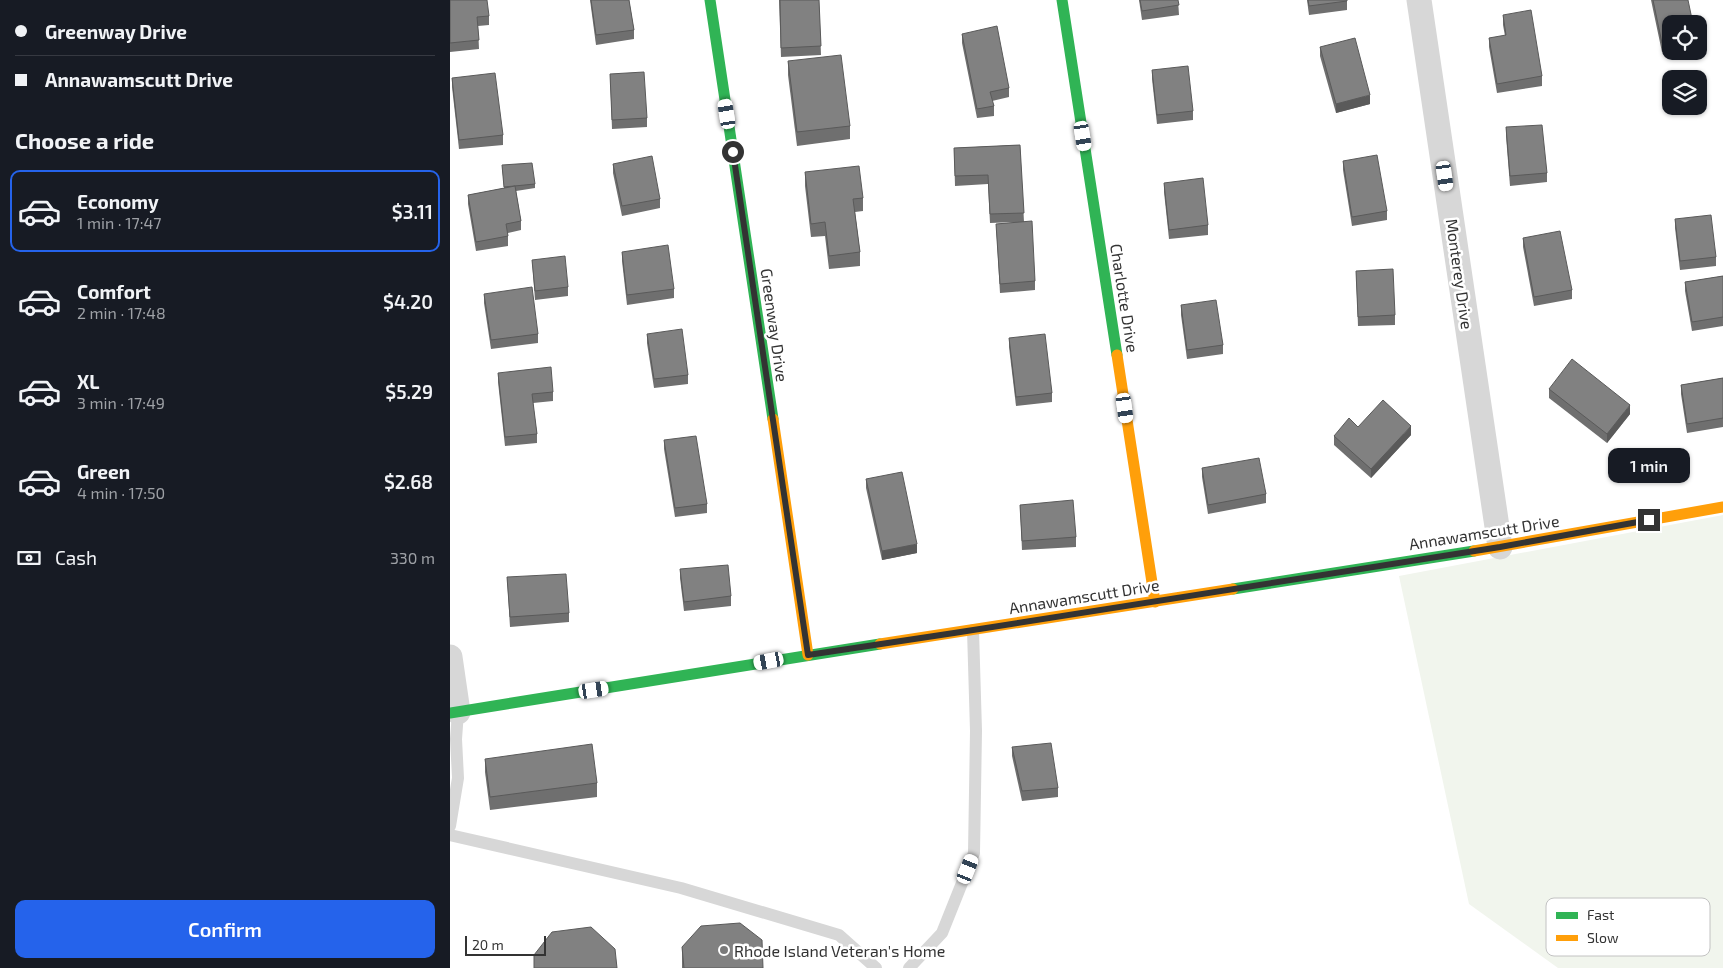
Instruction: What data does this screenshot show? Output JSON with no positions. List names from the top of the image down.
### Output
{
  "streets": {
    "street": [
      "Monterey Drive",
      "Charlotte Drive",
      "Greenway Drive",
      "Annawamscutt Drive"
    ]
  },
  "crossings": [
    ["Monterey Drive", "Annawamscutt Drive"],
    ["Charlotte Drive", "Annawamscutt Drive"],
    ["Greenway Drive", "Annawamscutt Drive"]
  ],
  "places": ["Rhode Island Veteran's Home"],
  "legend": ["Fast", "Slow"],
  "scale_bar": "20 m",
  "page": {
    "banner": ["Greenway Drive", "Annawamscutt Drive"],
    "heading": "Choose a ride",
    "list": [
      {
        "name": "Economy",
        "note": "1 min · 17:47",
        "value": "$3.11"
      },
      {
        "name": "Comfort",
        "note": "2 min · 17:48",
        "value": "$4.20"
      },
      {
        "name": "XL",
        "note": "3 min · 17:49",
        "value": "$5.29"
      },
      {
        "name": "Green",
        "note": "4 min · 17:50",
        "value": "$2.68"
      }
    ],
    "bubble": "1 min",
    "pay": ["Cash", "330 m"],
    "buttons": "Confirm",
    "scale": "20 m"
  }
}
